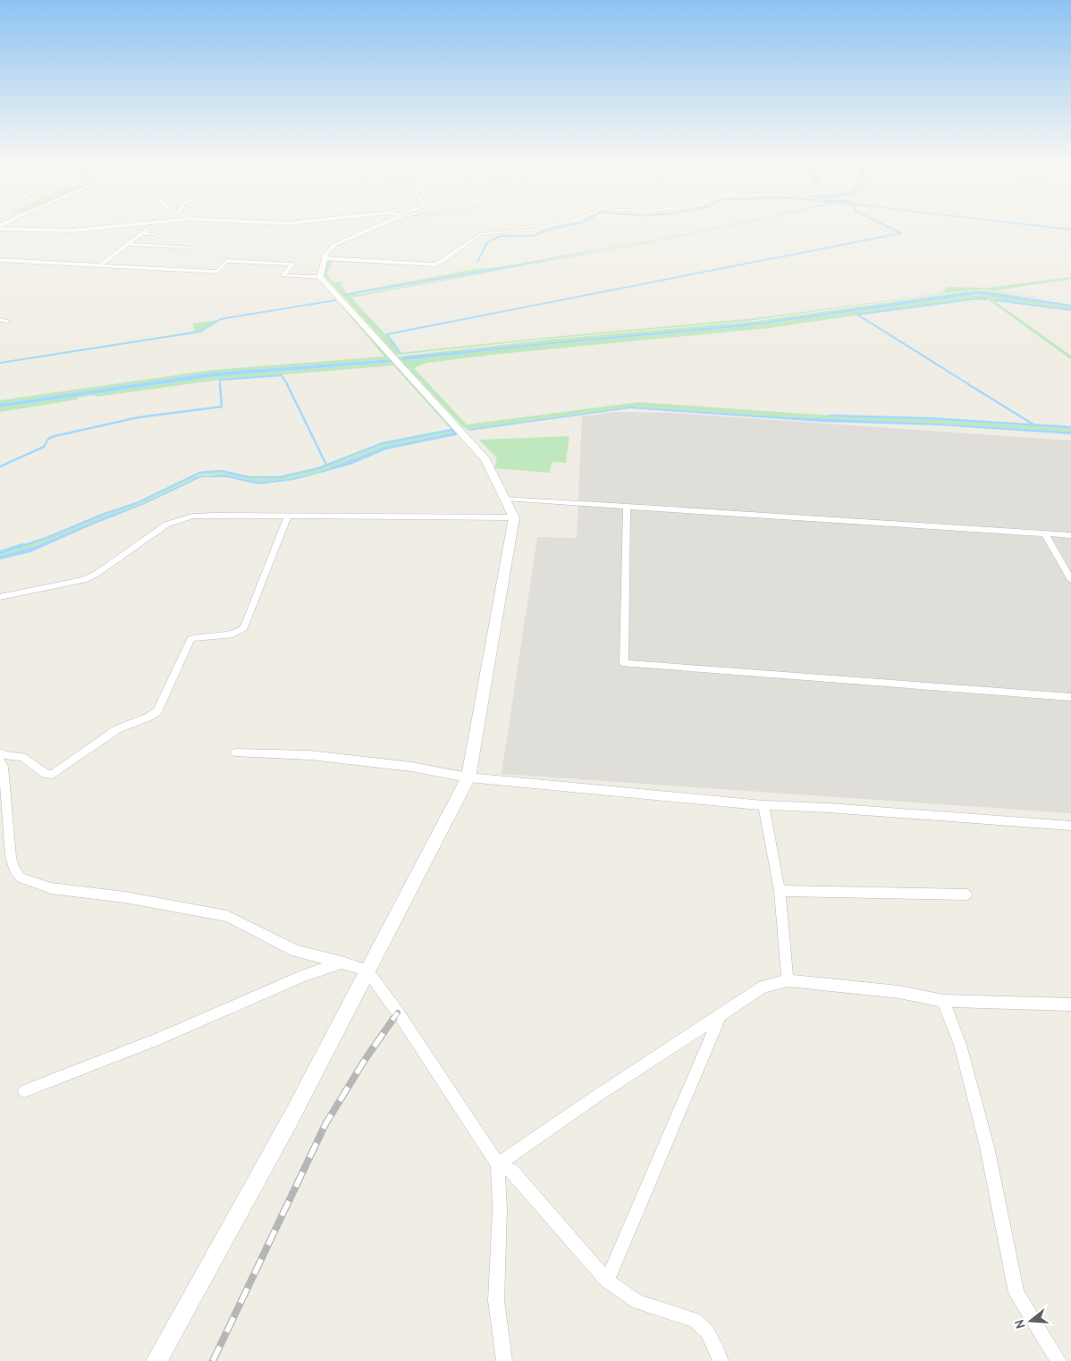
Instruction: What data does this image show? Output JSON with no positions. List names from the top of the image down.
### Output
{
  "north": "left"
}
